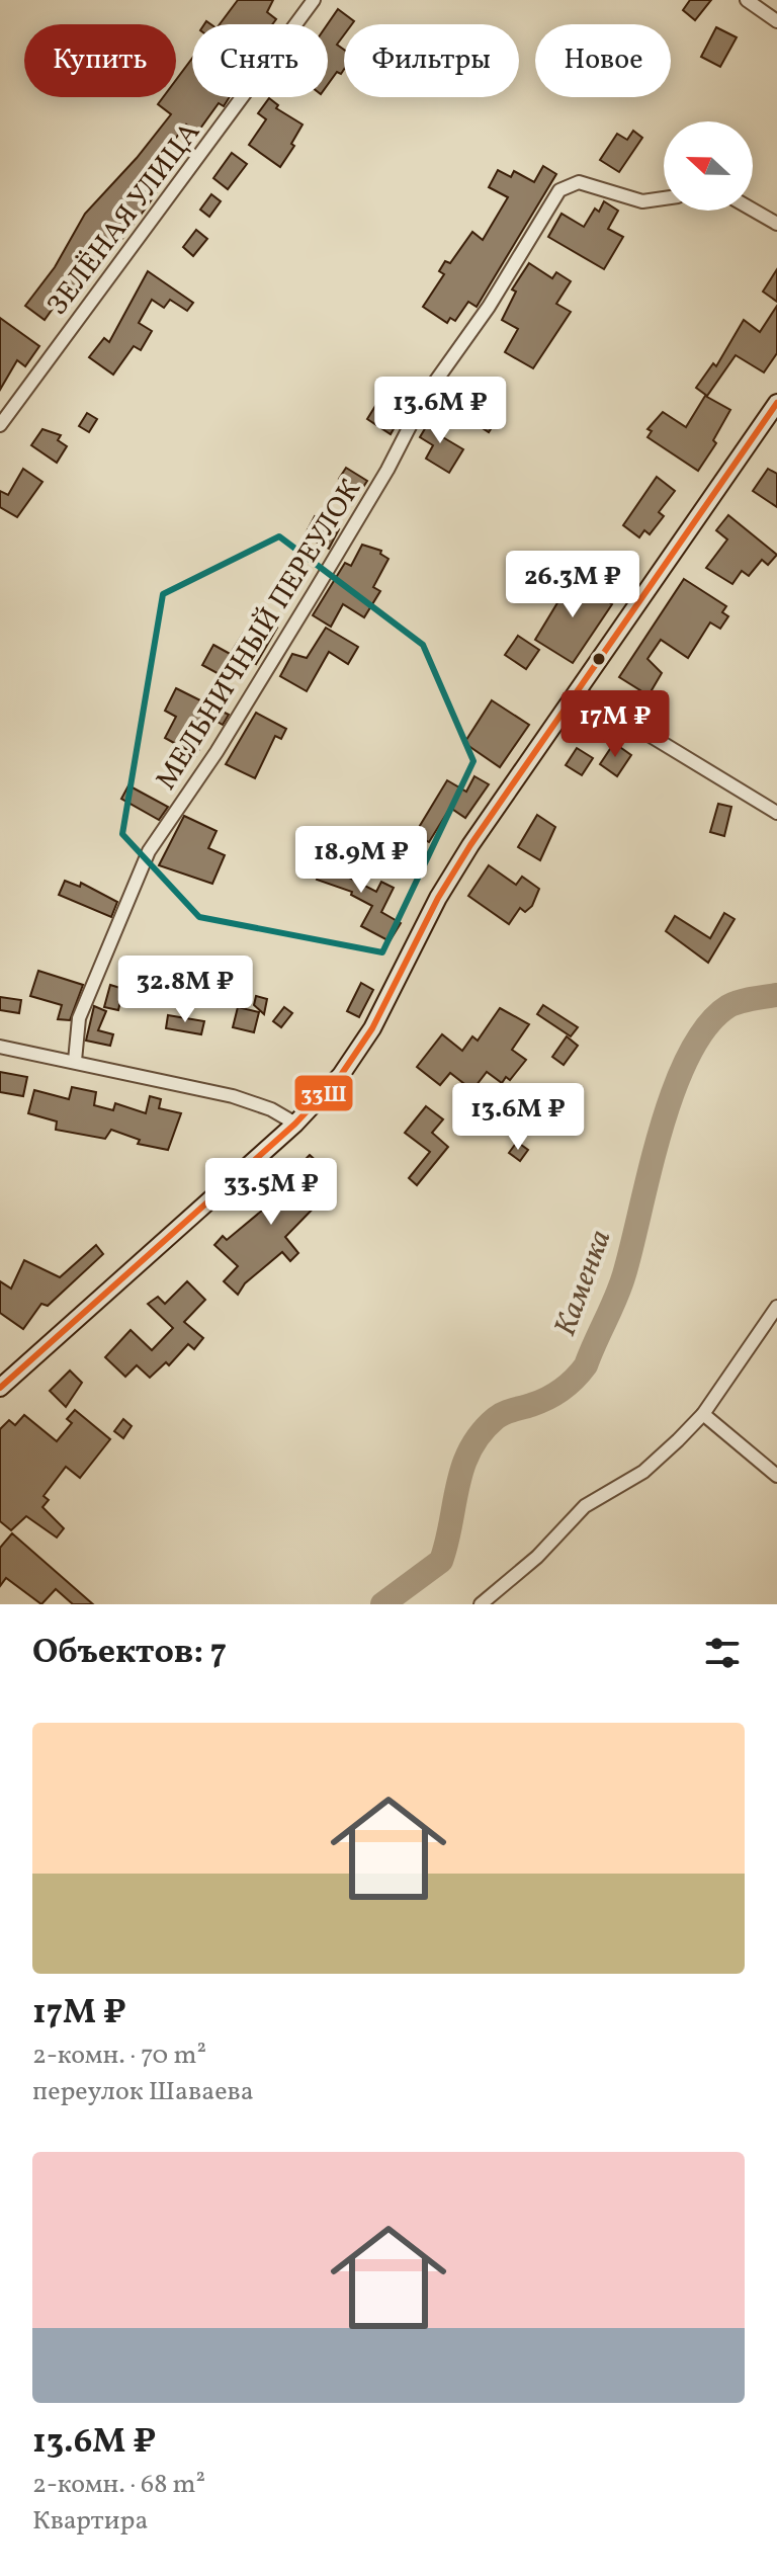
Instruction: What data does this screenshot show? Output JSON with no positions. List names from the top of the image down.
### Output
{
  "streets": {
    "street": ["ЗЕЛЁНАЯ УЛИЦА", "МЕЛЬНИЧНЫЙ ПЕРЕУЛОК"]
  },
  "water": ["Каменка"],
  "lines": ["transit line 33Ш"],
  "north": "left",
  "page": {
    "chip": [
      "Купить",
      "Снять",
      "Фильтры",
      "Новое"
    ],
    "price": [
      "13.6M ₽",
      "26.3M ₽",
      "17M ₽",
      "18.9M ₽",
      "32.8M ₽",
      "13.6M ₽",
      "33.5M ₽"
    ],
    "heading": "Объектов: 7",
    "list": [
      {
        "name": "17M ₽",
        "note": "2-комн. · 70 m² · переулок Шаваева"
      },
      {
        "name": "13.6M ₽",
        "note": "2-комн. · 68 m² · Квартира"
      }
    ]
  }
}
